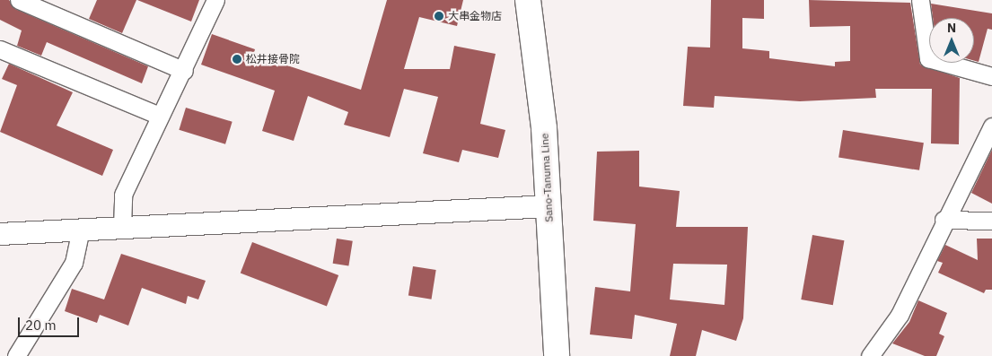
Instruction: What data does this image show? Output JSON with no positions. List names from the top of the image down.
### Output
{
  "streets": {
    "main road": ["Sano-Tanuma Line"]
  },
  "places": ["大串金物店", "松井接骨院"],
  "scale_bar": "20 m",
  "north": "top"
}
